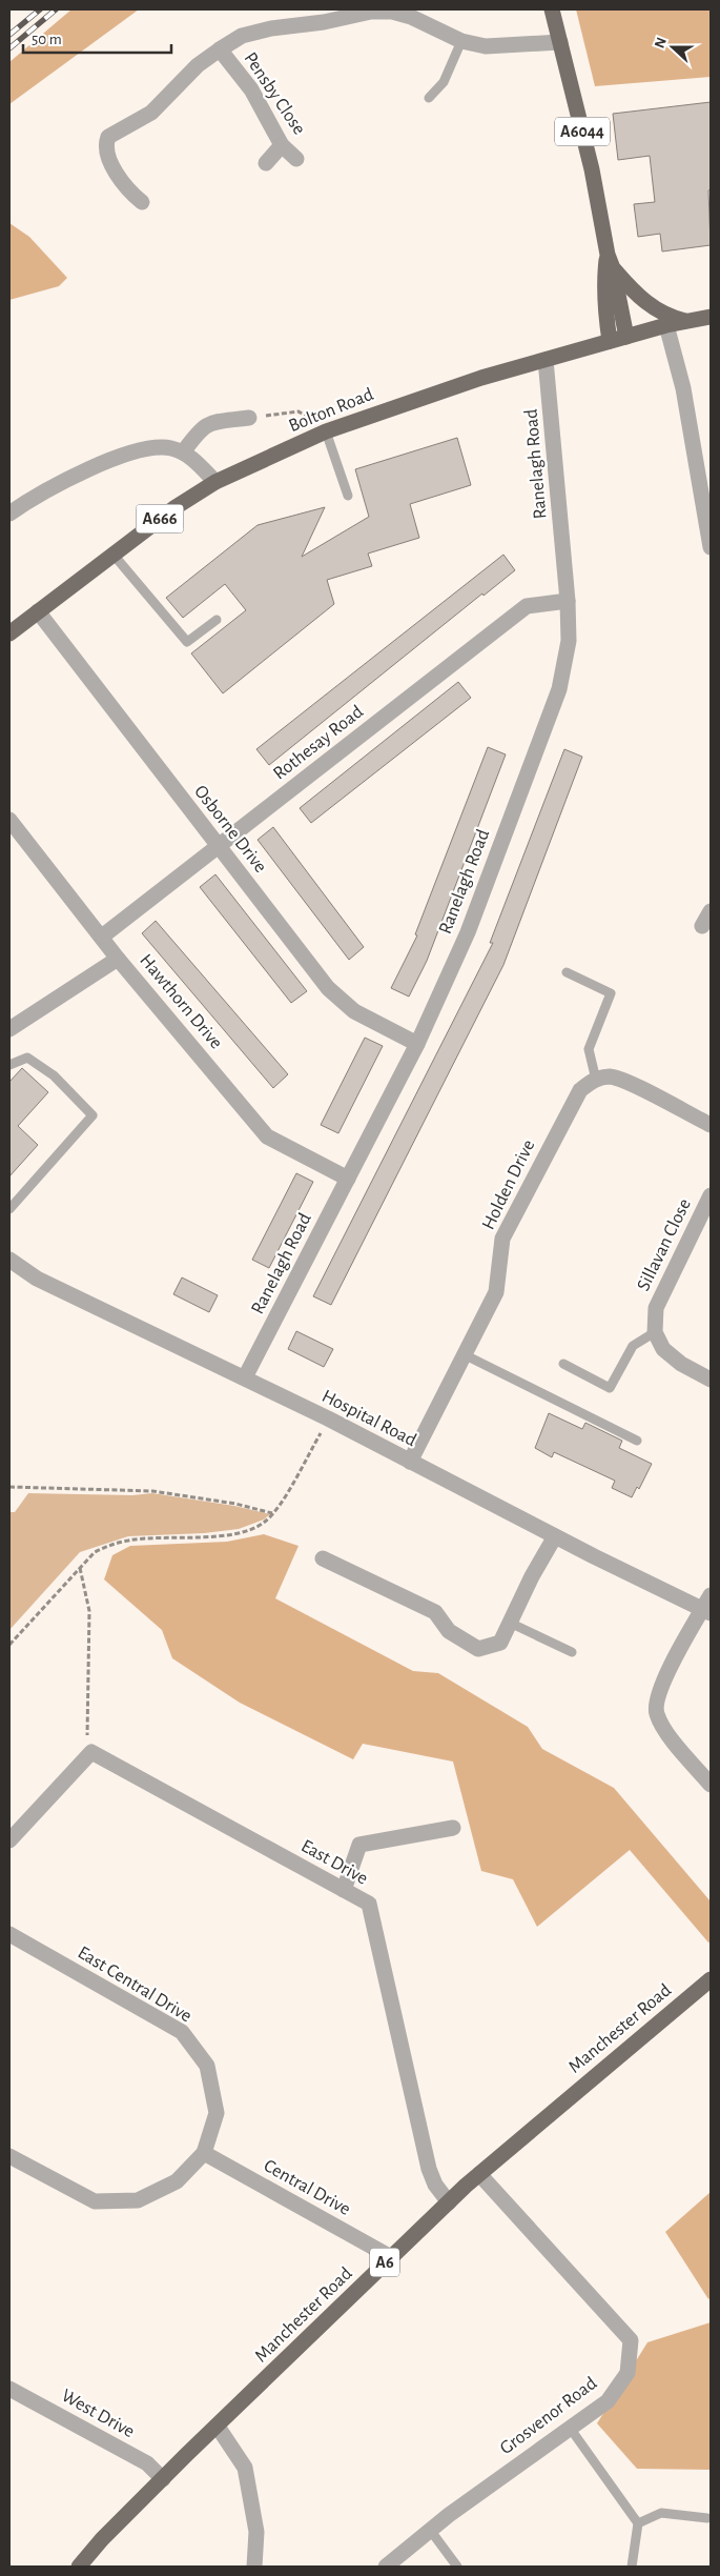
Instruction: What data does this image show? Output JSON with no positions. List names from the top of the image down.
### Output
{
  "streets": {
    "main road": [
      "A6044",
      "Bolton Road",
      "A666",
      "Manchester Road",
      "A6"
    ],
    "street": [
      "Pensby Close",
      "Ranelagh Road",
      "Rothesay Road",
      "Osborne Drive",
      "Hawthorn Drive",
      "Holden Drive",
      "Sillavan Close",
      "Hospital Road",
      "East Drive",
      "East Central Drive",
      "Central Drive",
      "West Drive",
      "Grosvenor Road"
    ]
  },
  "crossings": [
    ["A6044", "Bolton Road"],
    ["Bolton Road", "Ranelagh Road"],
    ["Bolton Road", "Osborne Drive"],
    ["Ranelagh Road", "Rothesay Road"],
    ["Ranelagh Road", "Osborne Drive"],
    ["Ranelagh Road", "Hawthorn Drive"],
    ["Ranelagh Road", "Hospital Road"],
    ["Rothesay Road", "Osborne Drive"],
    ["Rothesay Road", "Hawthorn Drive"],
    ["Holden Drive", "Hospital Road"],
    ["East Drive", "Manchester Road"],
    ["East Central Drive", "Central Drive"],
    ["Manchester Road", "Central Drive"],
    ["Manchester Road", "West Drive"],
    ["Manchester Road", "Grosvenor Road"]
  ],
  "scale_bar": "50 m",
  "north": "left"
}
